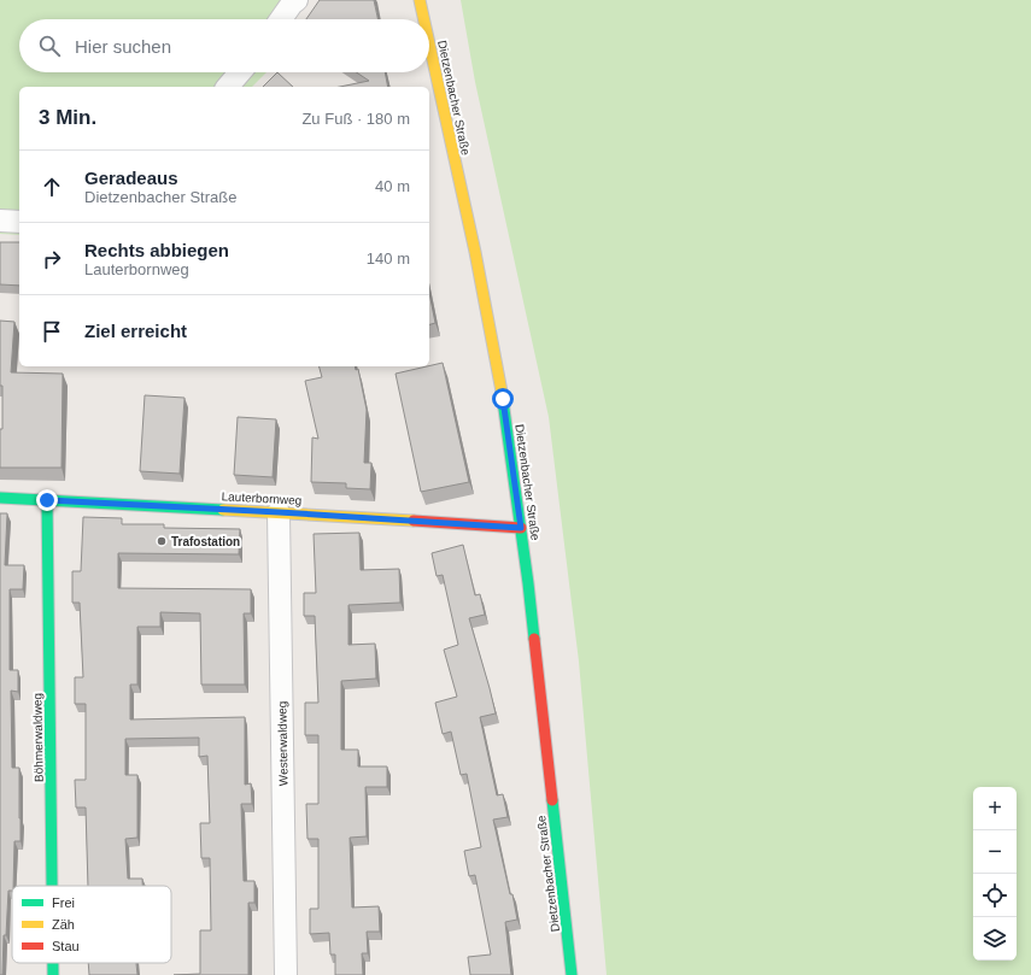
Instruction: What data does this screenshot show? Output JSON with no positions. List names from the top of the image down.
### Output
{
  "streets": {
    "street": [
      "Dietzenbacher Straße",
      "Lauterbornweg",
      "Böhmerwaldweg",
      "Westerwaldweg"
    ]
  },
  "crossings": [
    ["Dietzenbacher Straße", "Lauterbornweg"],
    ["Lauterbornweg", "Böhmerwaldweg"],
    ["Lauterbornweg", "Westerwaldweg"]
  ],
  "places": ["Trafostation"],
  "legend": ["Frei", "Zäh", "Stau"],
  "page": {
    "search": "Hier suchen",
    "heading": ["3 Min.", "Zu Fuß · 180 m"],
    "list": [
      ["Geradeaus", "Dietzenbacher Straße", "40 m"],
      ["Rechts abbiegen", "Lauterbornweg", "140 m"],
      "Ziel erreicht"
    ],
    "map_buttons": ["+", "−"]
  }
}
